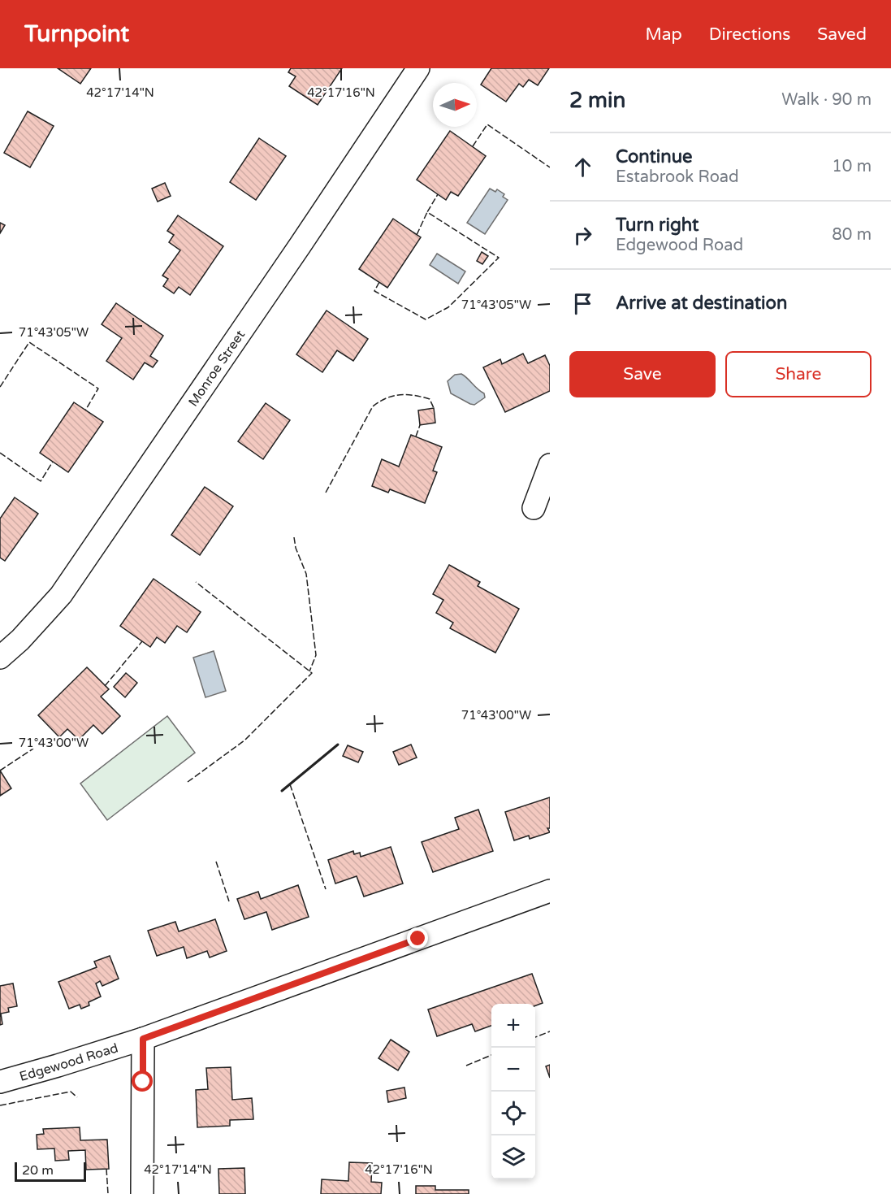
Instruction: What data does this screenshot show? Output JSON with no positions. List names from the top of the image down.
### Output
{
  "streets": {
    "street": ["Monroe Street", "Edgewood Road"]
  },
  "scale_bar": "20 m",
  "north": "right",
  "page": {
    "header": "Turnpoint",
    "nav": ["Map", "Directions", "Saved"],
    "heading": ["2 min", "Walk · 90 m"],
    "list": [
      ["Continue", "Estabrook Road", "10 m"],
      ["Turn right", "Edgewood Road", "80 m"],
      "Arrive at destination"
    ],
    "buttons": ["Save", "Share"],
    "map_buttons": ["+", "−"],
    "scale": "20 m"
  },
  "coordinates": [
    "42°17'14\"N",
    "42°17'16\"N",
    "71°43'05\"W",
    "71°43'00\"W"
  ]
}
